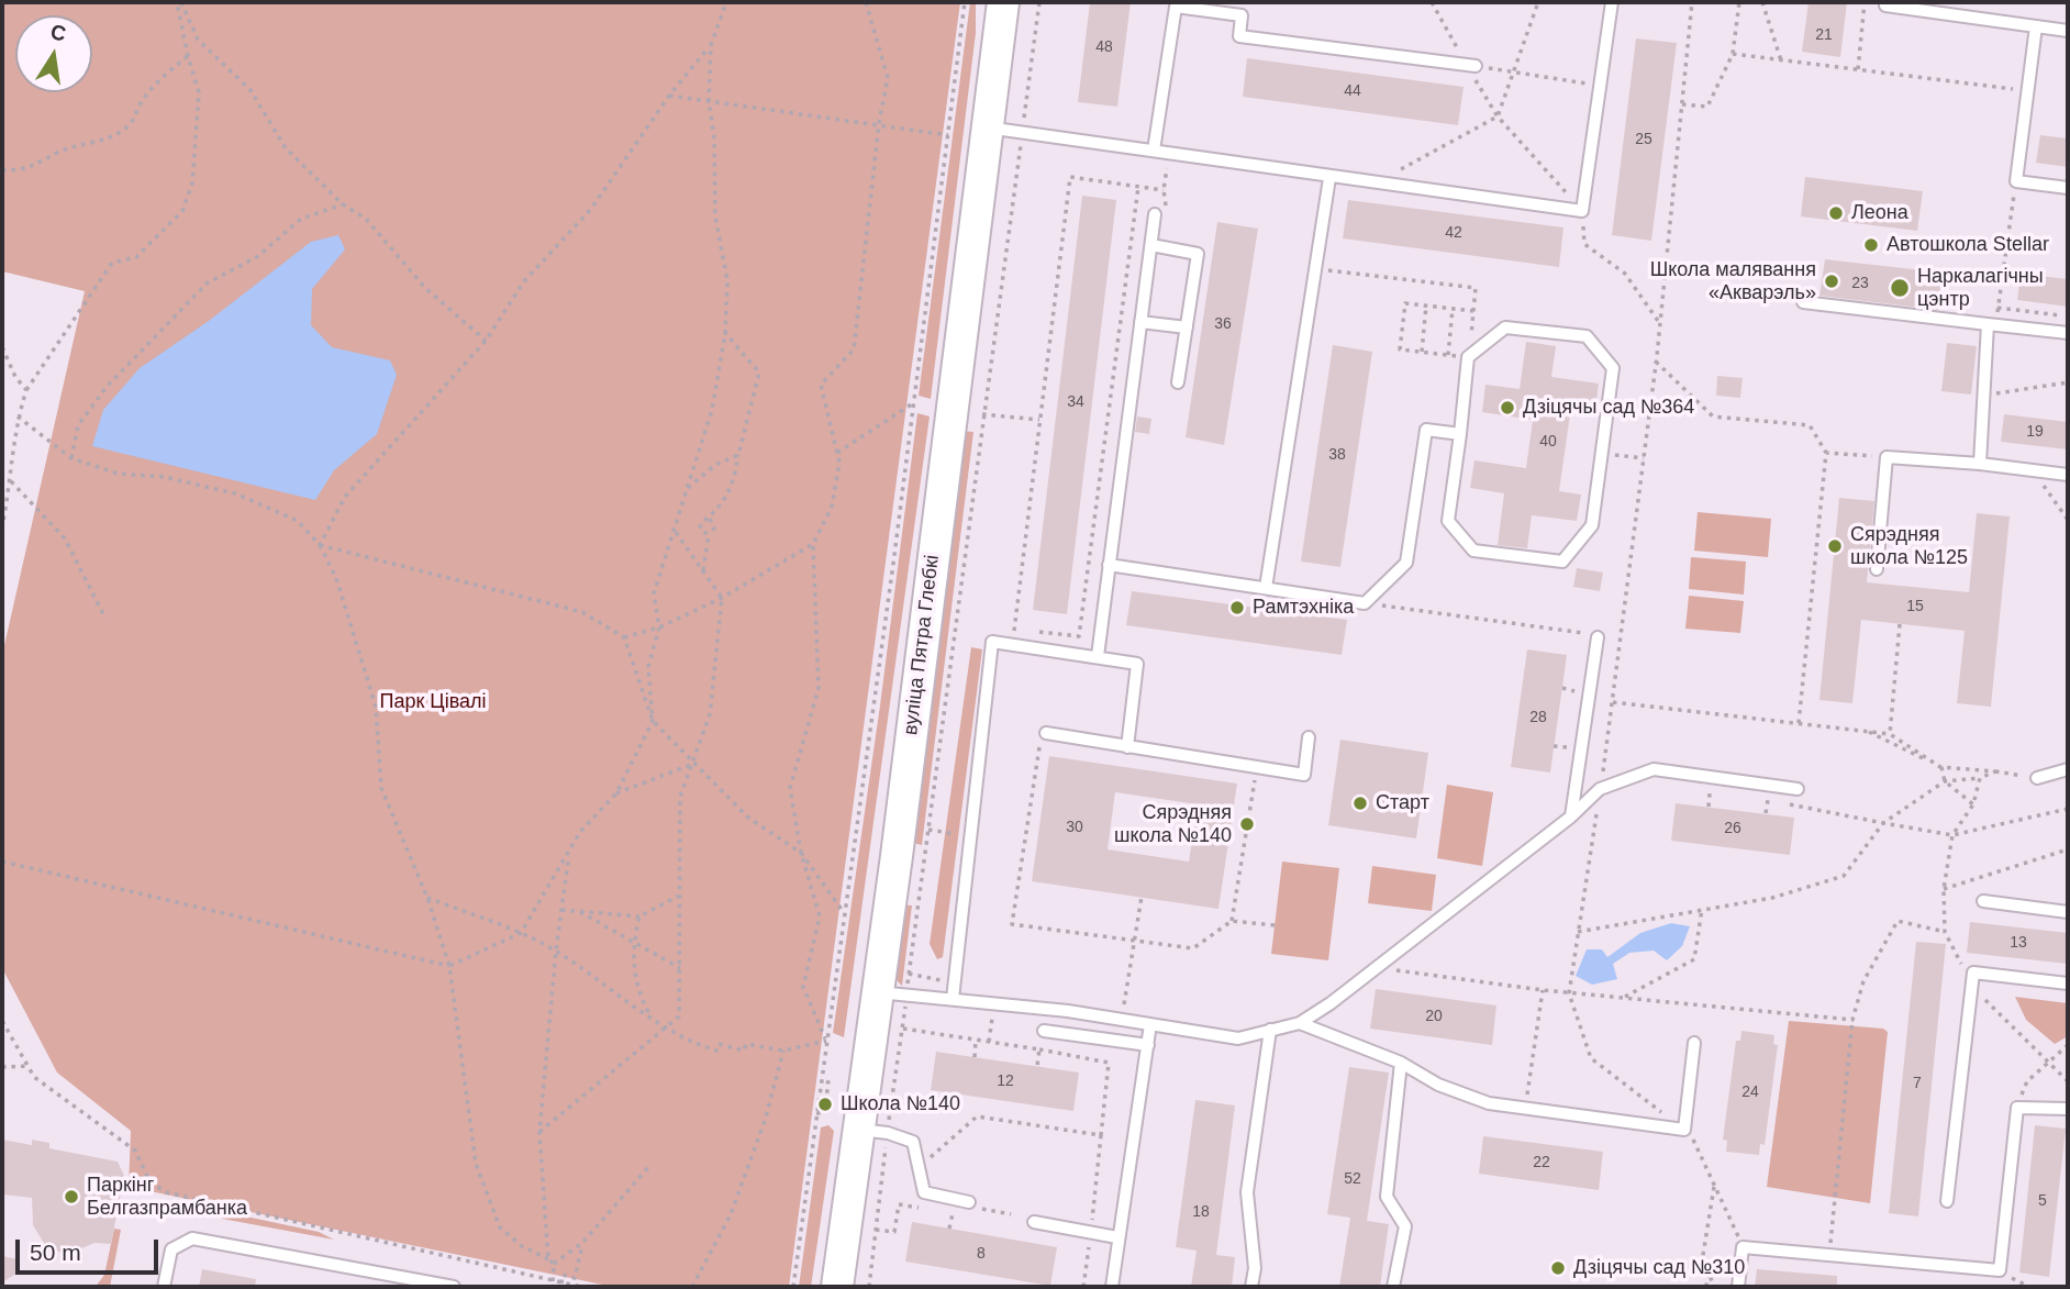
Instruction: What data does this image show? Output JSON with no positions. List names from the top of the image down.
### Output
{
  "streets": {
    "main road": ["вуліца Пятра Глебкі"]
  },
  "parks": ["Парк Цівалі"],
  "places": [
    "Леона",
    "Автошкола Stellar",
    "Школа малявання «Акварэль»",
    "Наркалагічны цэнтр",
    "Дзіцячы сад №364",
    "Сярэдняя школа №125",
    "Рамтэхніка",
    "Старт",
    "Сярэдняя школа №140",
    "Школа №140",
    "Паркінг Белгазпрамбанка",
    "Дзіцячы сад №310"
  ],
  "house_numbers": [
    "21",
    "48",
    "44",
    "25",
    "42",
    "23",
    "36",
    "34",
    "19",
    "40",
    "38",
    "15",
    "28",
    "30",
    "26",
    "13",
    "20",
    "12",
    "7",
    "24",
    "22",
    "52",
    "5",
    "18",
    "8"
  ],
  "scale_bar": "50 m",
  "north": "top"
}
